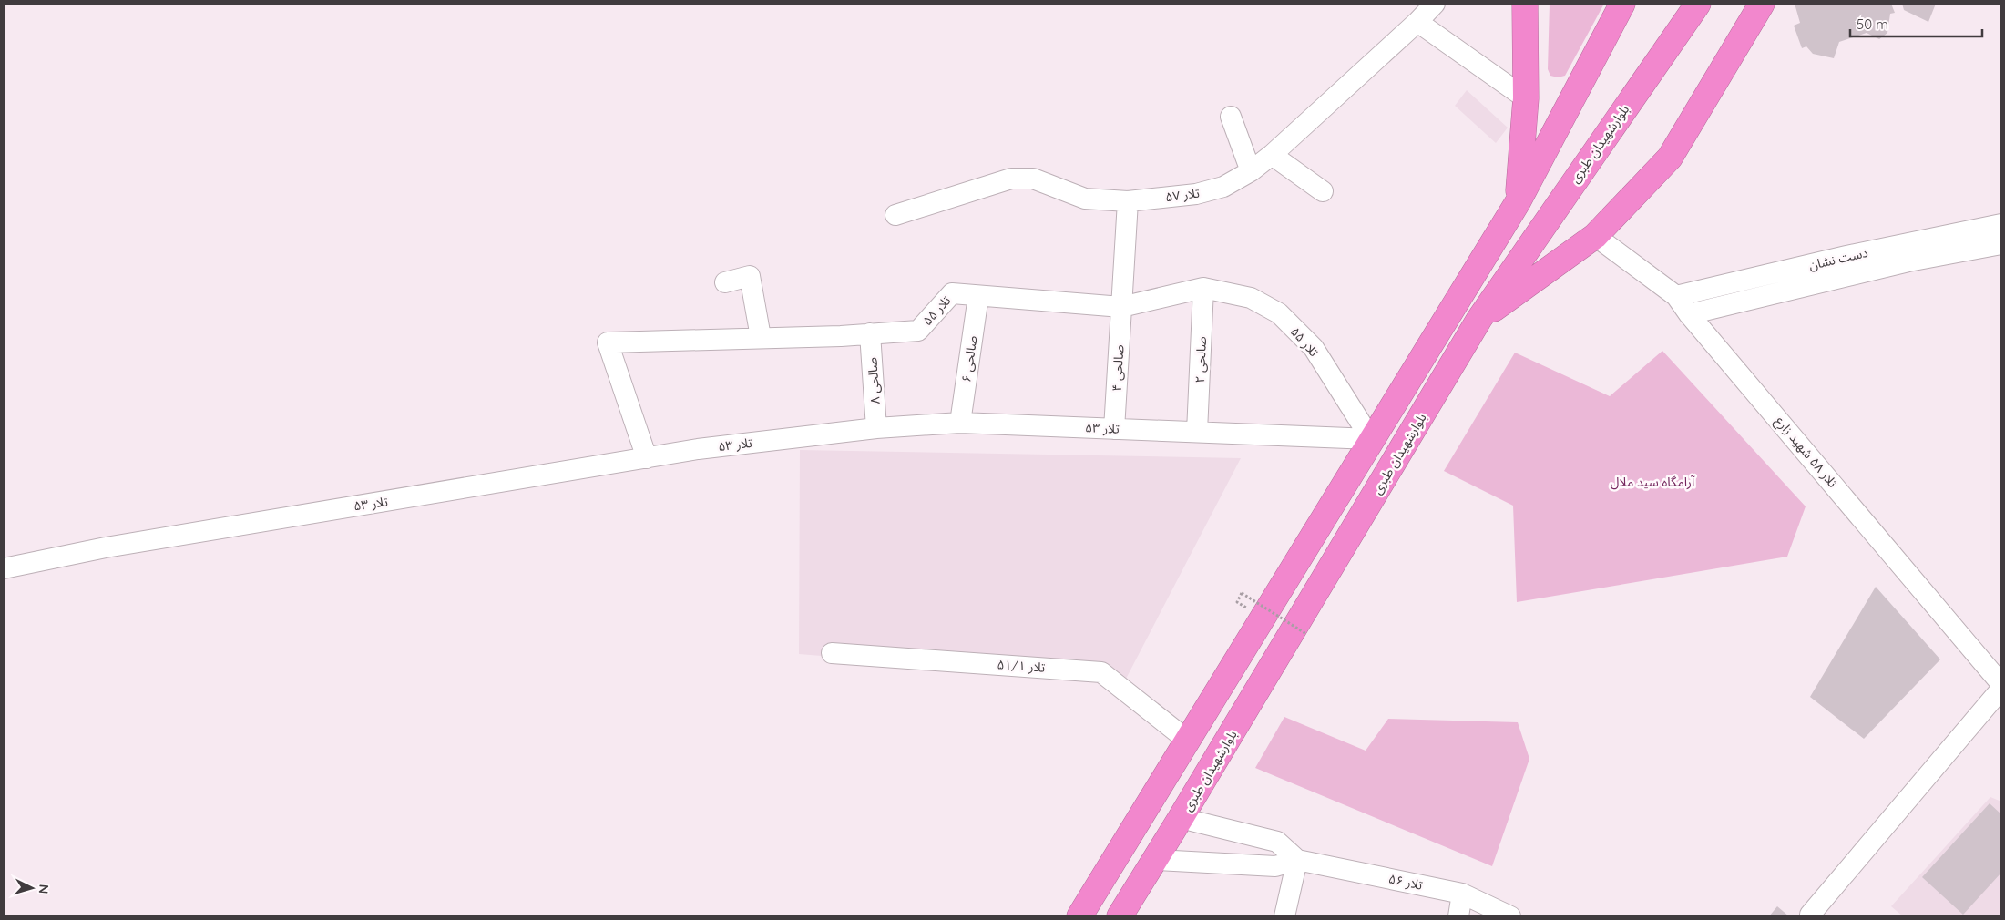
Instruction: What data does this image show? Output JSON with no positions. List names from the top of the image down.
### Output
{
  "streets": {
    "highway": ["بلوارشهیدان طبری"],
    "street": [
      "تلار ۵۷",
      "دست نشان",
      "تلار ۵۵",
      "صالحی ۶",
      "صالحی ۲",
      "صالحی ۴",
      "صالحی ۸",
      "تلار ۵۳",
      "تلار ۵۸ شهید زارع",
      "تلار ۵۱/۱",
      "تلار ۵۶"
    ]
  },
  "crossings": [
    ["تلار ۵۷", "صالحی ۴"],
    ["دست نشان", "تلار ۵۸ شهید زارع"],
    ["تلار ۵۵", "صالحی ۶"],
    ["تلار ۵۵", "صالحی ۲"],
    ["تلار ۵۵", "صالحی ۴"],
    ["تلار ۵۵", "صالحی ۸"],
    ["تلار ۵۵", "تلار ۵۳"],
    ["صالحی ۶", "تلار ۵۳"],
    ["صالحی ۲", "تلار ۵۳"],
    ["صالحی ۴", "تلار ۵۳"],
    ["صالحی ۸", "تلار ۵۳"]
  ],
  "parks": ["آرامگاه سید ملال"],
  "scale_bar": "50 m",
  "north": "right"
}
